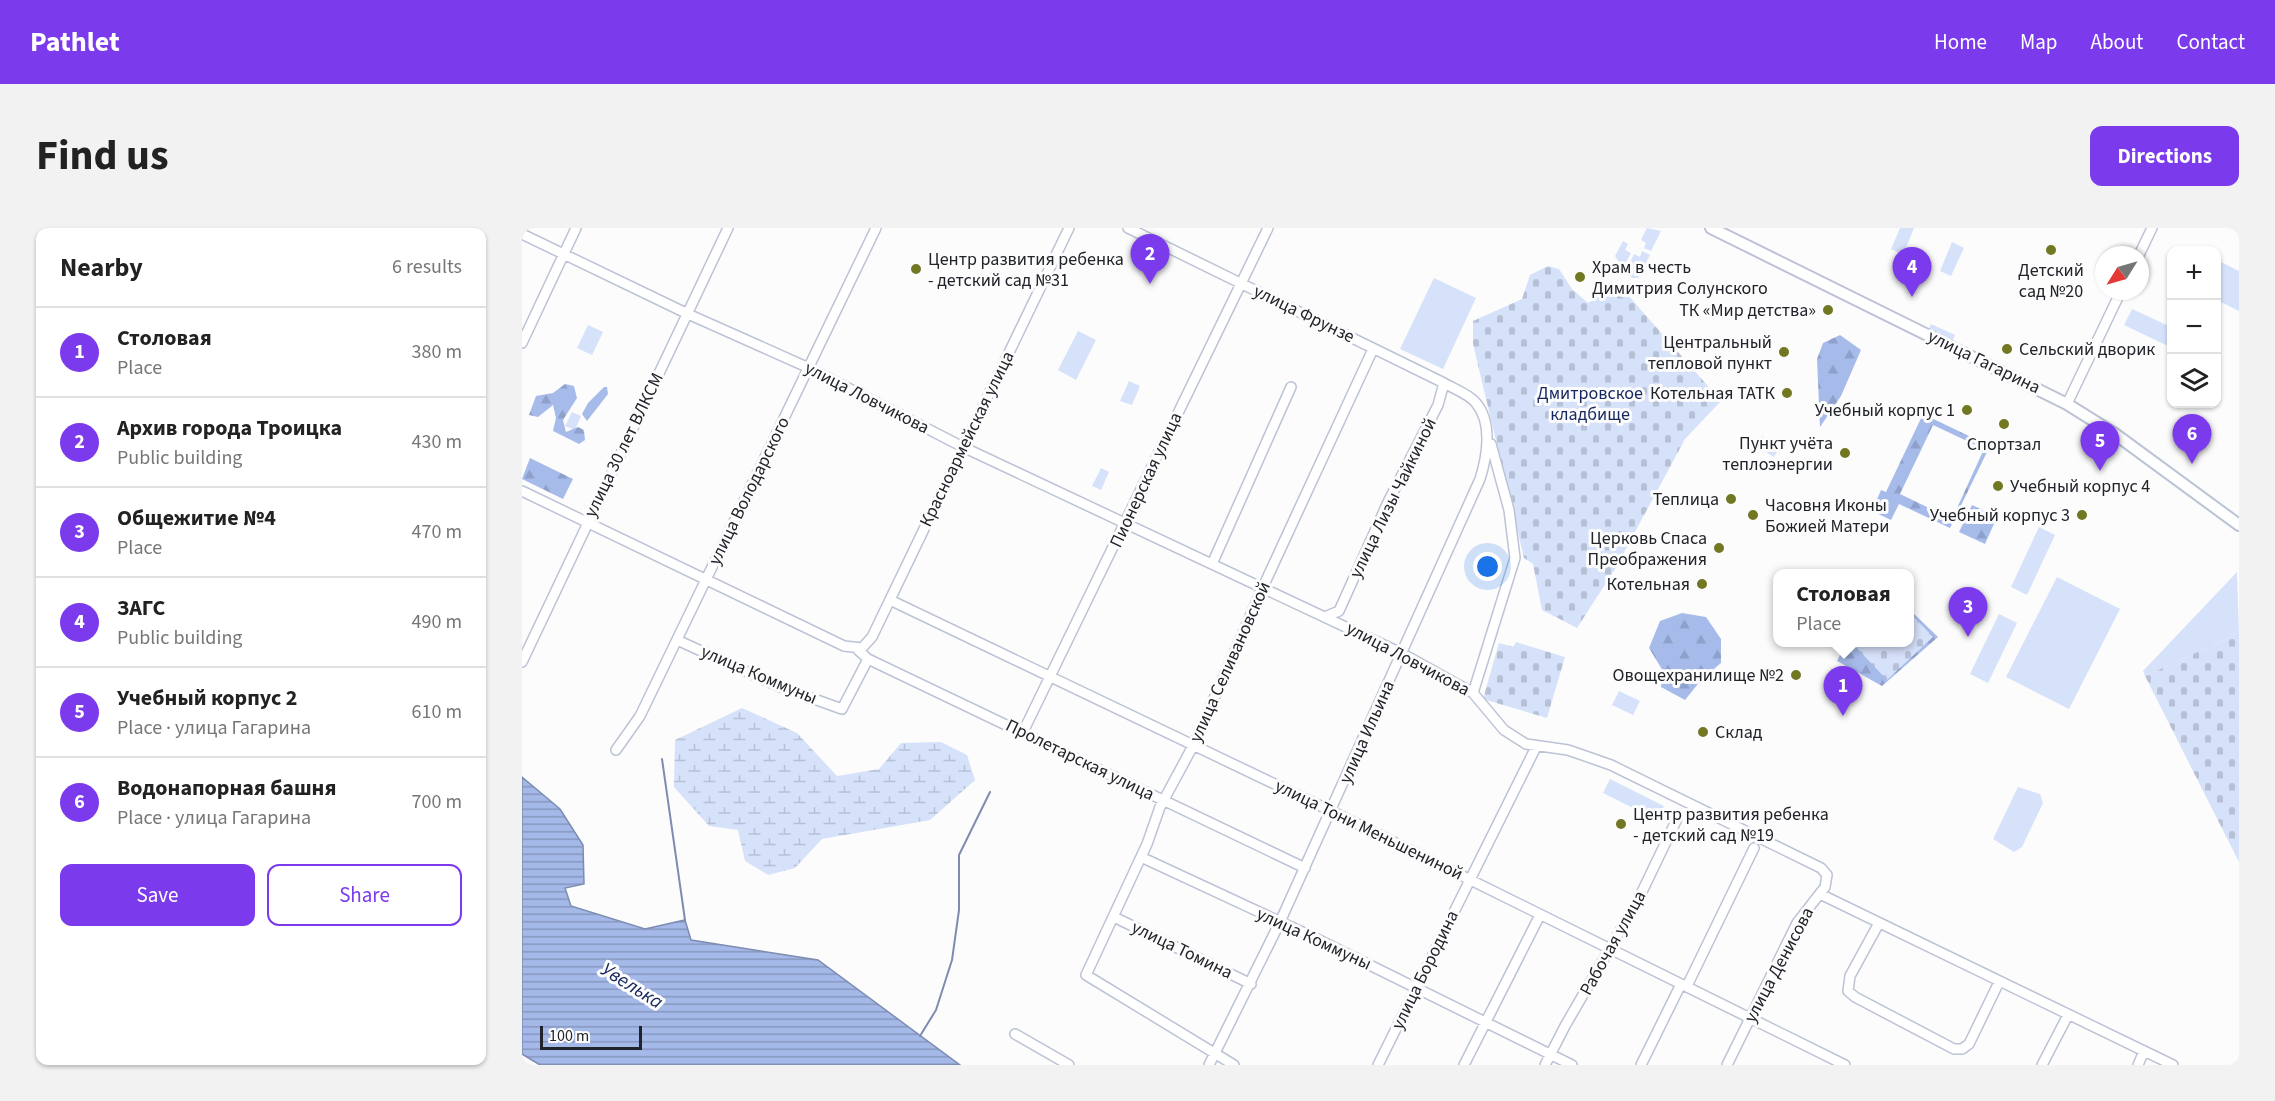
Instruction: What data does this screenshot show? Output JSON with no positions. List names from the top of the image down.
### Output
{
  "streets": {
    "main road": ["улица Гагарина"],
    "street": [
      "улица Фрунзе",
      "улица Ловчикова",
      "Красноармейская улица",
      "улица 30 лет ВЛКСМ",
      "Пионерская улица",
      "улица Володарского",
      "улица Лизы Чайкиной",
      "улица Селивановской",
      "улица Коммуны",
      "улица Ильина",
      "Пролетарская улица",
      "улица Тони Меньшениной",
      "Рабочая улица",
      "улица Томина",
      "улица Денисова",
      "улица Бородина"
    ]
  },
  "crossings": [
    ["улица Фрунзе", "Пионерская улица"],
    ["улица Фрунзе", "улица Лизы Чайкиной"],
    ["улица Фрунзе", "улица Селивановской"],
    ["улица Фрунзе", "улица Ильина"],
    ["улица Ловчикова", "Красноармейская улица"],
    ["улица Ловчикова", "улица 30 лет ВЛКСМ"],
    ["улица Ловчикова", "Пионерская улица"],
    ["улица Ловчикова", "улица Володарского"],
    ["улица Ловчикова", "улица Селивановской"],
    ["улица Ловчикова", "улица Ильина"],
    ["улица Ловчикова", "улица Денисова"],
    ["улица Ловчикова", "улица Бородина"],
    ["Красноармейская улица", "Пролетарская улица"],
    ["Красноармейская улица", "улица Тони Меньшениной"],
    ["улица 30 лет ВЛКСМ", "Пролетарская улица"],
    ["Пионерская улица", "Пролетарская улица"],
    ["Пионерская улица", "улица Тони Меньшениной"],
    ["улица Володарского", "улица Коммуны"],
    ["улица Володарского", "Пролетарская улица"],
    ["улица Селивановской", "улица Коммуны"],
    ["улица Селивановской", "улица Ильина"],
    ["улица Селивановской", "Пролетарская улица"],
    ["улица Селивановской", "улица Тони Меньшениной"],
    ["улица Селивановской", "улица Томина"],
    ["улица Коммуны", "улица Ильина"],
    ["улица Коммуны", "Пролетарская улица"],
    ["улица Коммуны", "Рабочая улица"],
    ["улица Коммуны", "улица Бородина"],
    ["улица Ильина", "Пролетарская улица"],
    ["улица Ильина", "улица Тони Меньшениной"],
    ["улица Ильина", "улица Томина"],
    ["улица Тони Меньшениной", "Рабочая улица"],
    ["улица Тони Меньшениной", "улица Денисова"],
    ["улица Тони Меньшениной", "улица Бородина"]
  ],
  "water": ["Увелька"],
  "parks": ["Дмитровское кладбище"],
  "places": [
    "Детский сад №20",
    "Центр развития ребенка - детский сад №31",
    "Храм в честь Димитрия Солунского",
    "ТК «Мир детства»",
    "Сельский дворик",
    "Центральный тепловой пункт",
    "Котельная ТАТК",
    "Учебный корпус 1",
    "Спортзал",
    "Пункт учёта теплоэнергии",
    "Учебный корпус 4",
    "Теплица",
    "Часовня Иконы Божией Матери",
    "Учебный корпус 3",
    "Церковь Спаса Преображения",
    "Котельная",
    "Овощехранилище №2",
    "Склад",
    "Центр развития ребенка - детский сад №19"
  ],
  "scale_bar": "100 m",
  "north": "bottom left",
  "page": {
    "header": "Pathlet",
    "nav": [
      "Home",
      "Map",
      "About",
      "Contact"
    ],
    "title": "Find us",
    "buttons": [
      "Directions",
      ["Save", "Share"]
    ],
    "heading": ["Nearby", "6 results"],
    "pins": [
      "2",
      "4",
      "6",
      "5",
      "3",
      "1"
    ],
    "map_buttons": ["+", "−"],
    "list": [
      {
        "mark": "1",
        "name": "Столовая",
        "note": "Place",
        "value": "380 m"
      },
      {
        "mark": "2",
        "name": "Архив города Троицка",
        "note": "Public building",
        "value": "430 m"
      },
      {
        "mark": "3",
        "name": "Общежитие №4",
        "note": "Place",
        "value": "470 m"
      },
      {
        "mark": "4",
        "name": "ЗАГС",
        "note": "Public building",
        "value": "490 m"
      },
      {
        "mark": "5",
        "name": "Учебный корпус 2",
        "note": "Place · улица Гагарина",
        "value": "610 m"
      },
      {
        "mark": "6",
        "name": "Водонапорная башня",
        "note": "Place · улица Гагарина",
        "value": "700 m"
      }
    ],
    "popup": ["Столовая", "Place"],
    "scale": "100 m"
  }
}
